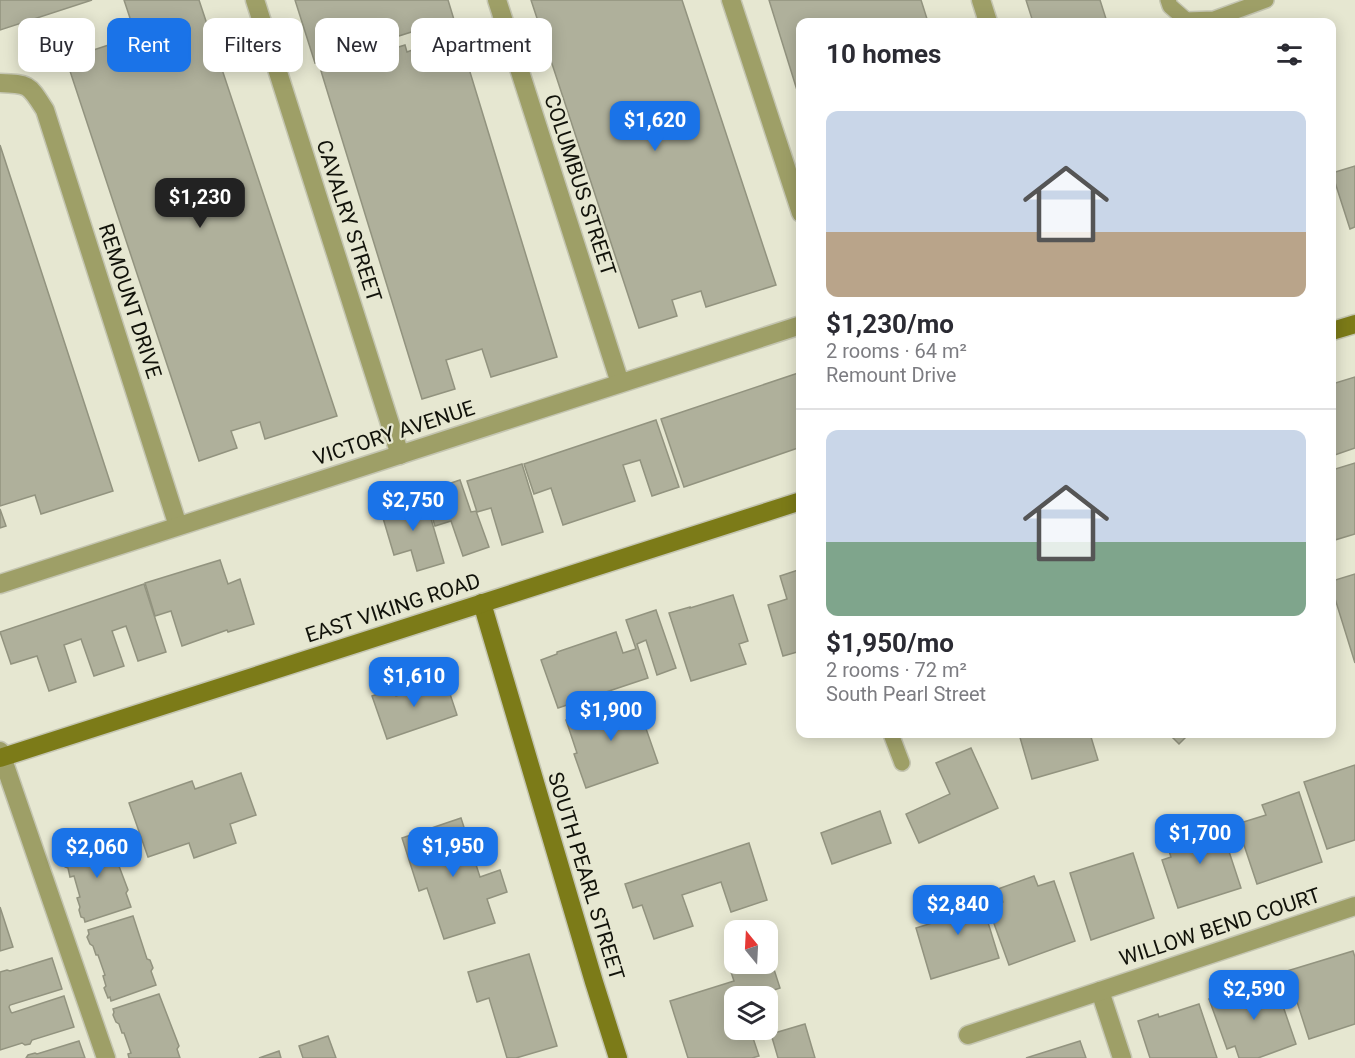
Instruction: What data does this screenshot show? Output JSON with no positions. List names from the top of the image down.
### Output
{
  "streets": {
    "street": [
      "COLUMBUS STREET",
      "CAVALRY STREET",
      "REMOUNT DRIVE",
      "VICTORY AVENUE",
      "EAST VIKING ROAD",
      "SOUTH PEARL STREET",
      "WILLOW BEND COURT"
    ]
  },
  "crossings": [
    ["COLUMBUS STREET", "VICTORY AVENUE"],
    ["CAVALRY STREET", "VICTORY AVENUE"],
    ["REMOUNT DRIVE", "VICTORY AVENUE"],
    ["EAST VIKING ROAD", "SOUTH PEARL STREET"]
  ],
  "north": "top",
  "page": {
    "chip": [
      "Buy",
      "Rent",
      "Filters",
      "New",
      "Apartment"
    ],
    "heading": "10 homes",
    "list": [
      {
        "name": "$1,230/mo",
        "note": "2 rooms · 64 m² · Remount Drive"
      },
      {
        "name": "$1,950/mo",
        "note": "2 rooms · 72 m² · South Pearl Street"
      }
    ],
    "price": [
      "$1,620",
      "$1,230",
      "$2,750",
      "$1,610",
      "$1,900",
      "$1,700",
      "$1,950",
      "$2,060",
      "$2,840",
      "$2,590"
    ]
  }
}
